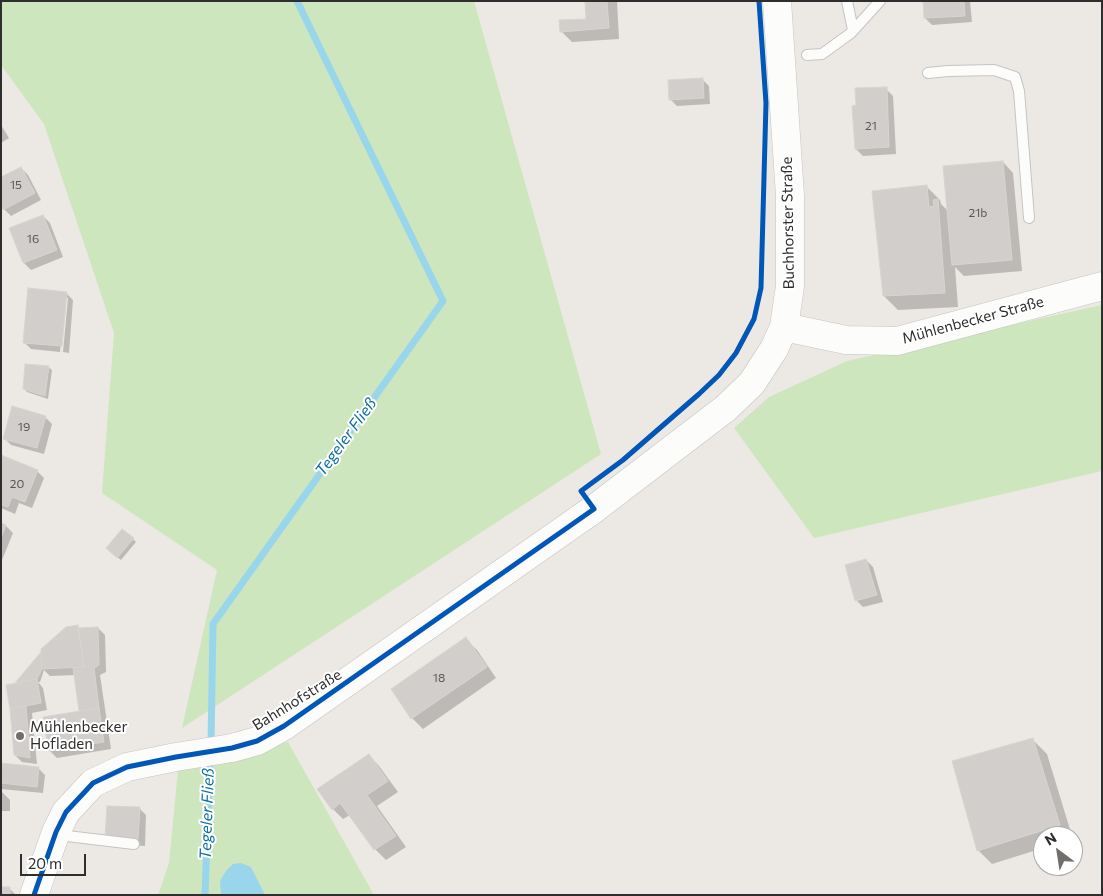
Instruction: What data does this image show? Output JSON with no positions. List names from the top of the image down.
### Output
{
  "streets": {
    "main road": ["Buchhorster Straße", "Mühlenbecker Straße", "Bahnhofstraße"]
  },
  "crossings": [
    ["Buchhorster Straße", "Mühlenbecker Straße"],
    ["Buchhorster Straße", "Bahnhofstraße"]
  ],
  "water": ["Tegeler Fließ"],
  "places": ["Mühlenbecker Hofladen"],
  "house_numbers": [
    "21",
    "15",
    "21b",
    "16",
    "19",
    "20",
    "18"
  ],
  "scale_bar": "20 m",
  "north": "top left"
}
